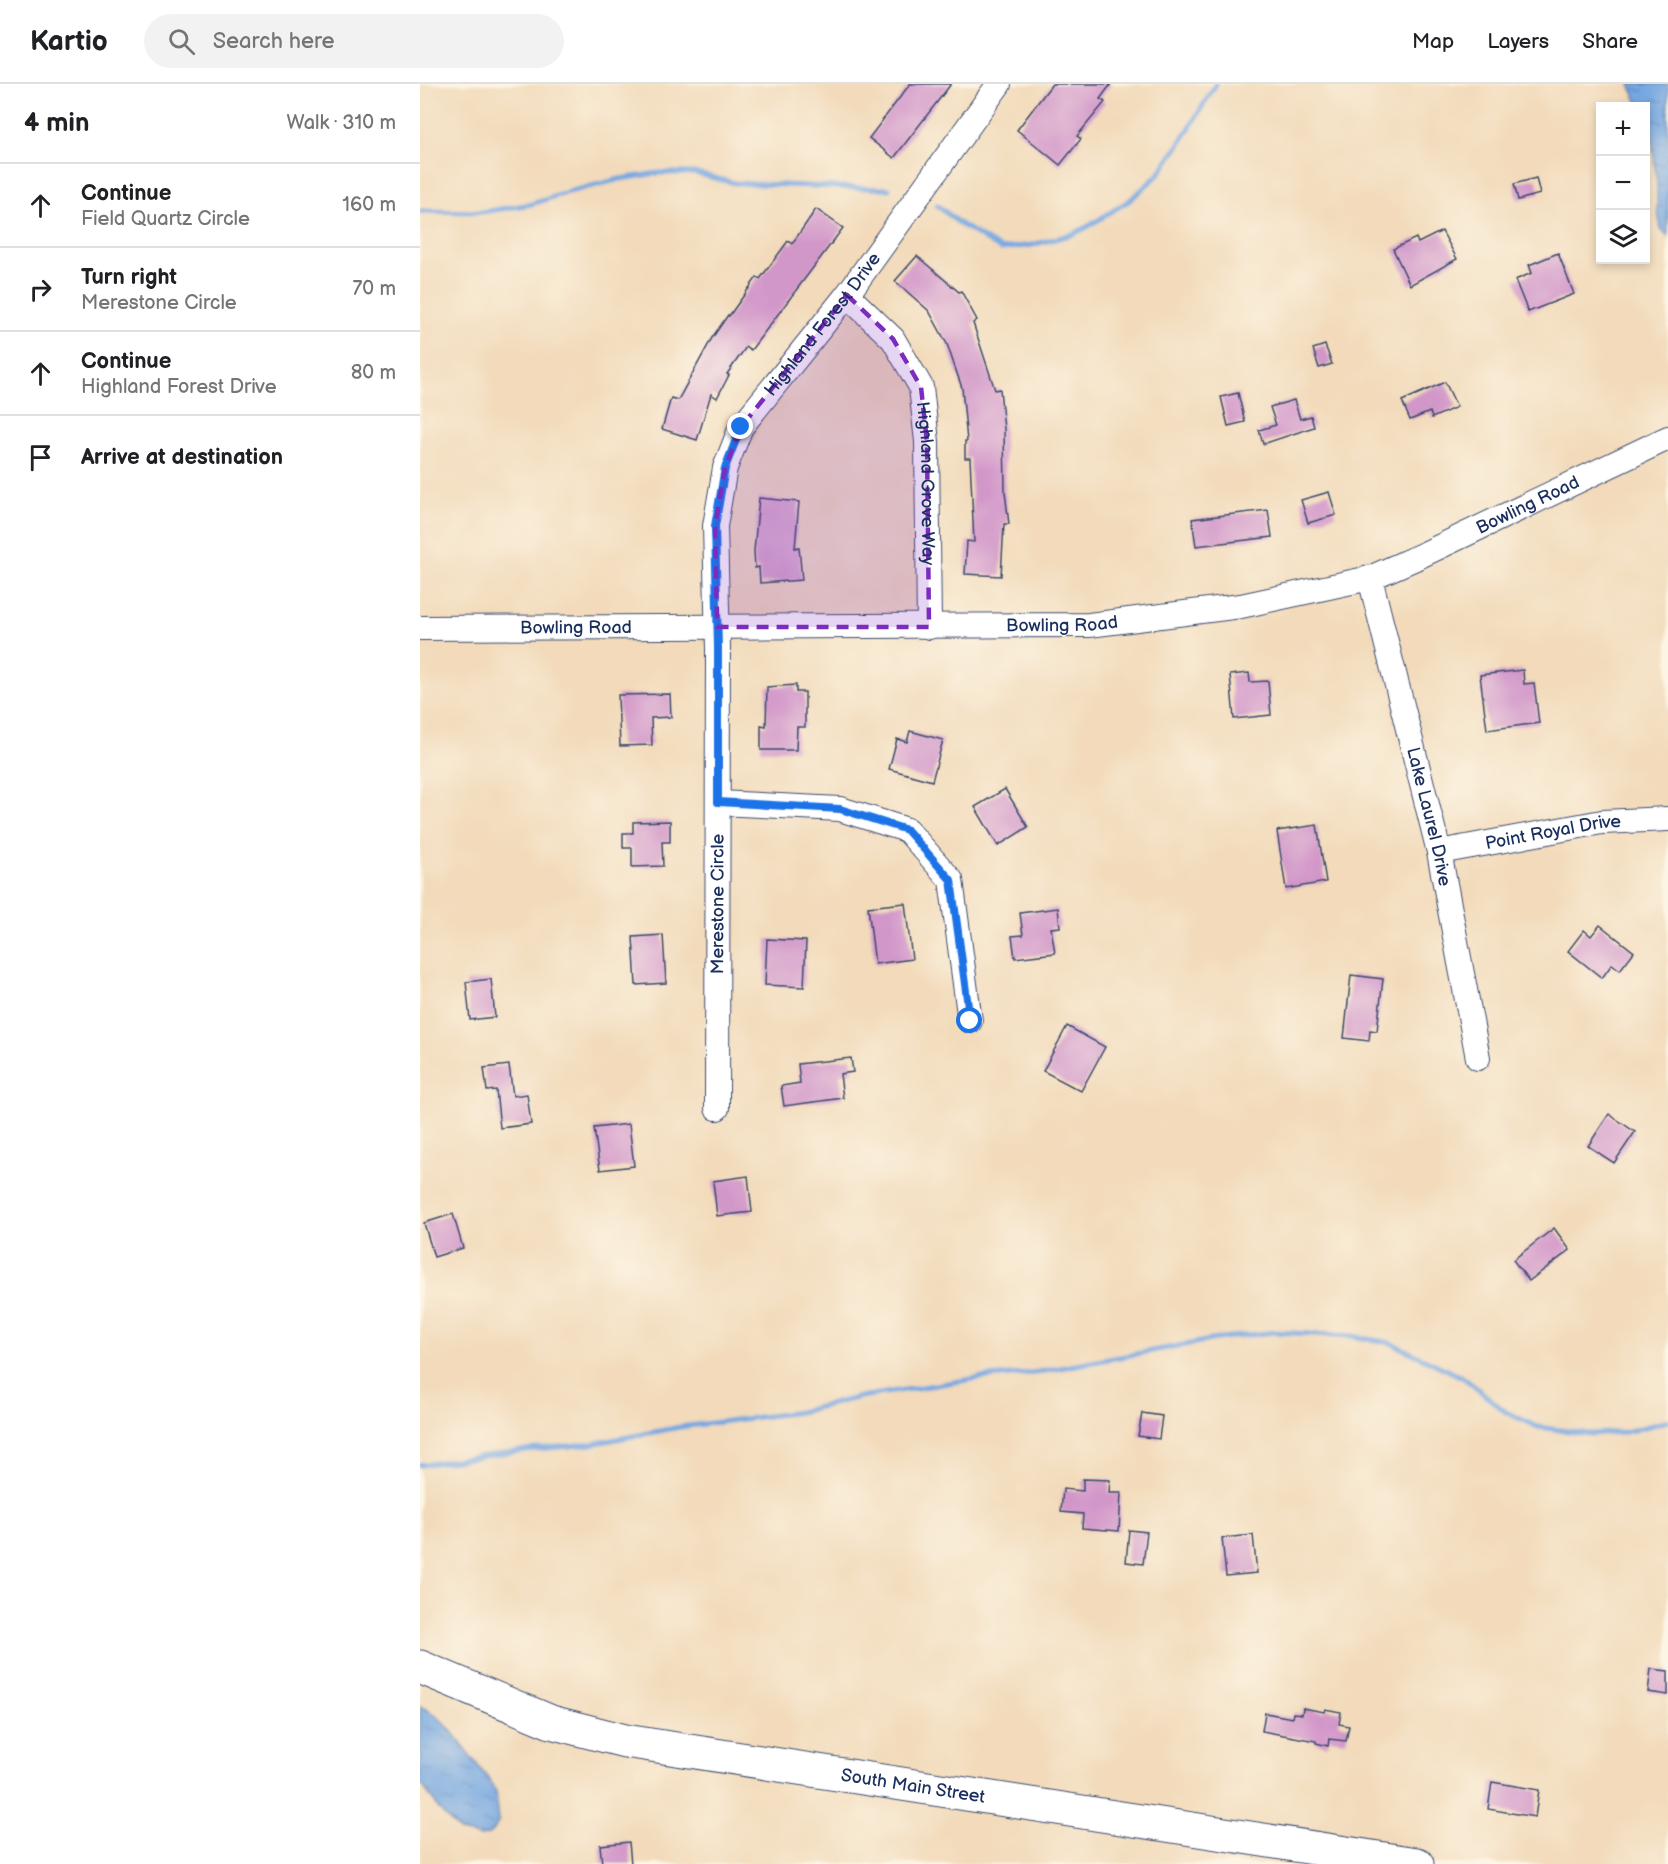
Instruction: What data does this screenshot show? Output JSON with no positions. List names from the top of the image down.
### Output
{
  "streets": {
    "highway": ["South Main Street"],
    "street": [
      "Highland Forest Drive",
      "Highland Grove Way",
      "Bowling Road",
      "Lake Laurel Drive",
      "Point Royal Drive",
      "Merestone Circle"
    ]
  },
  "crossings": [
    ["Highland Forest Drive", "Highland Grove Way"],
    ["Highland Forest Drive", "Bowling Road"],
    ["Highland Forest Drive", "Merestone Circle"],
    ["Highland Grove Way", "Bowling Road"],
    ["Bowling Road", "Lake Laurel Drive"],
    ["Bowling Road", "Merestone Circle"],
    ["Lake Laurel Drive", "Point Royal Drive"]
  ],
  "page": {
    "header": "Kartio",
    "search": "Search here",
    "nav": ["Map", "Layers", "Share"],
    "heading": ["4 min", "Walk · 310 m"],
    "map_buttons": ["+", "−"],
    "list": [
      ["Continue", "Field Quartz Circle", "160 m"],
      ["Turn right", "Merestone Circle", "70 m"],
      ["Continue", "Highland Forest Drive", "80 m"],
      "Arrive at destination"
    ]
  }
}
